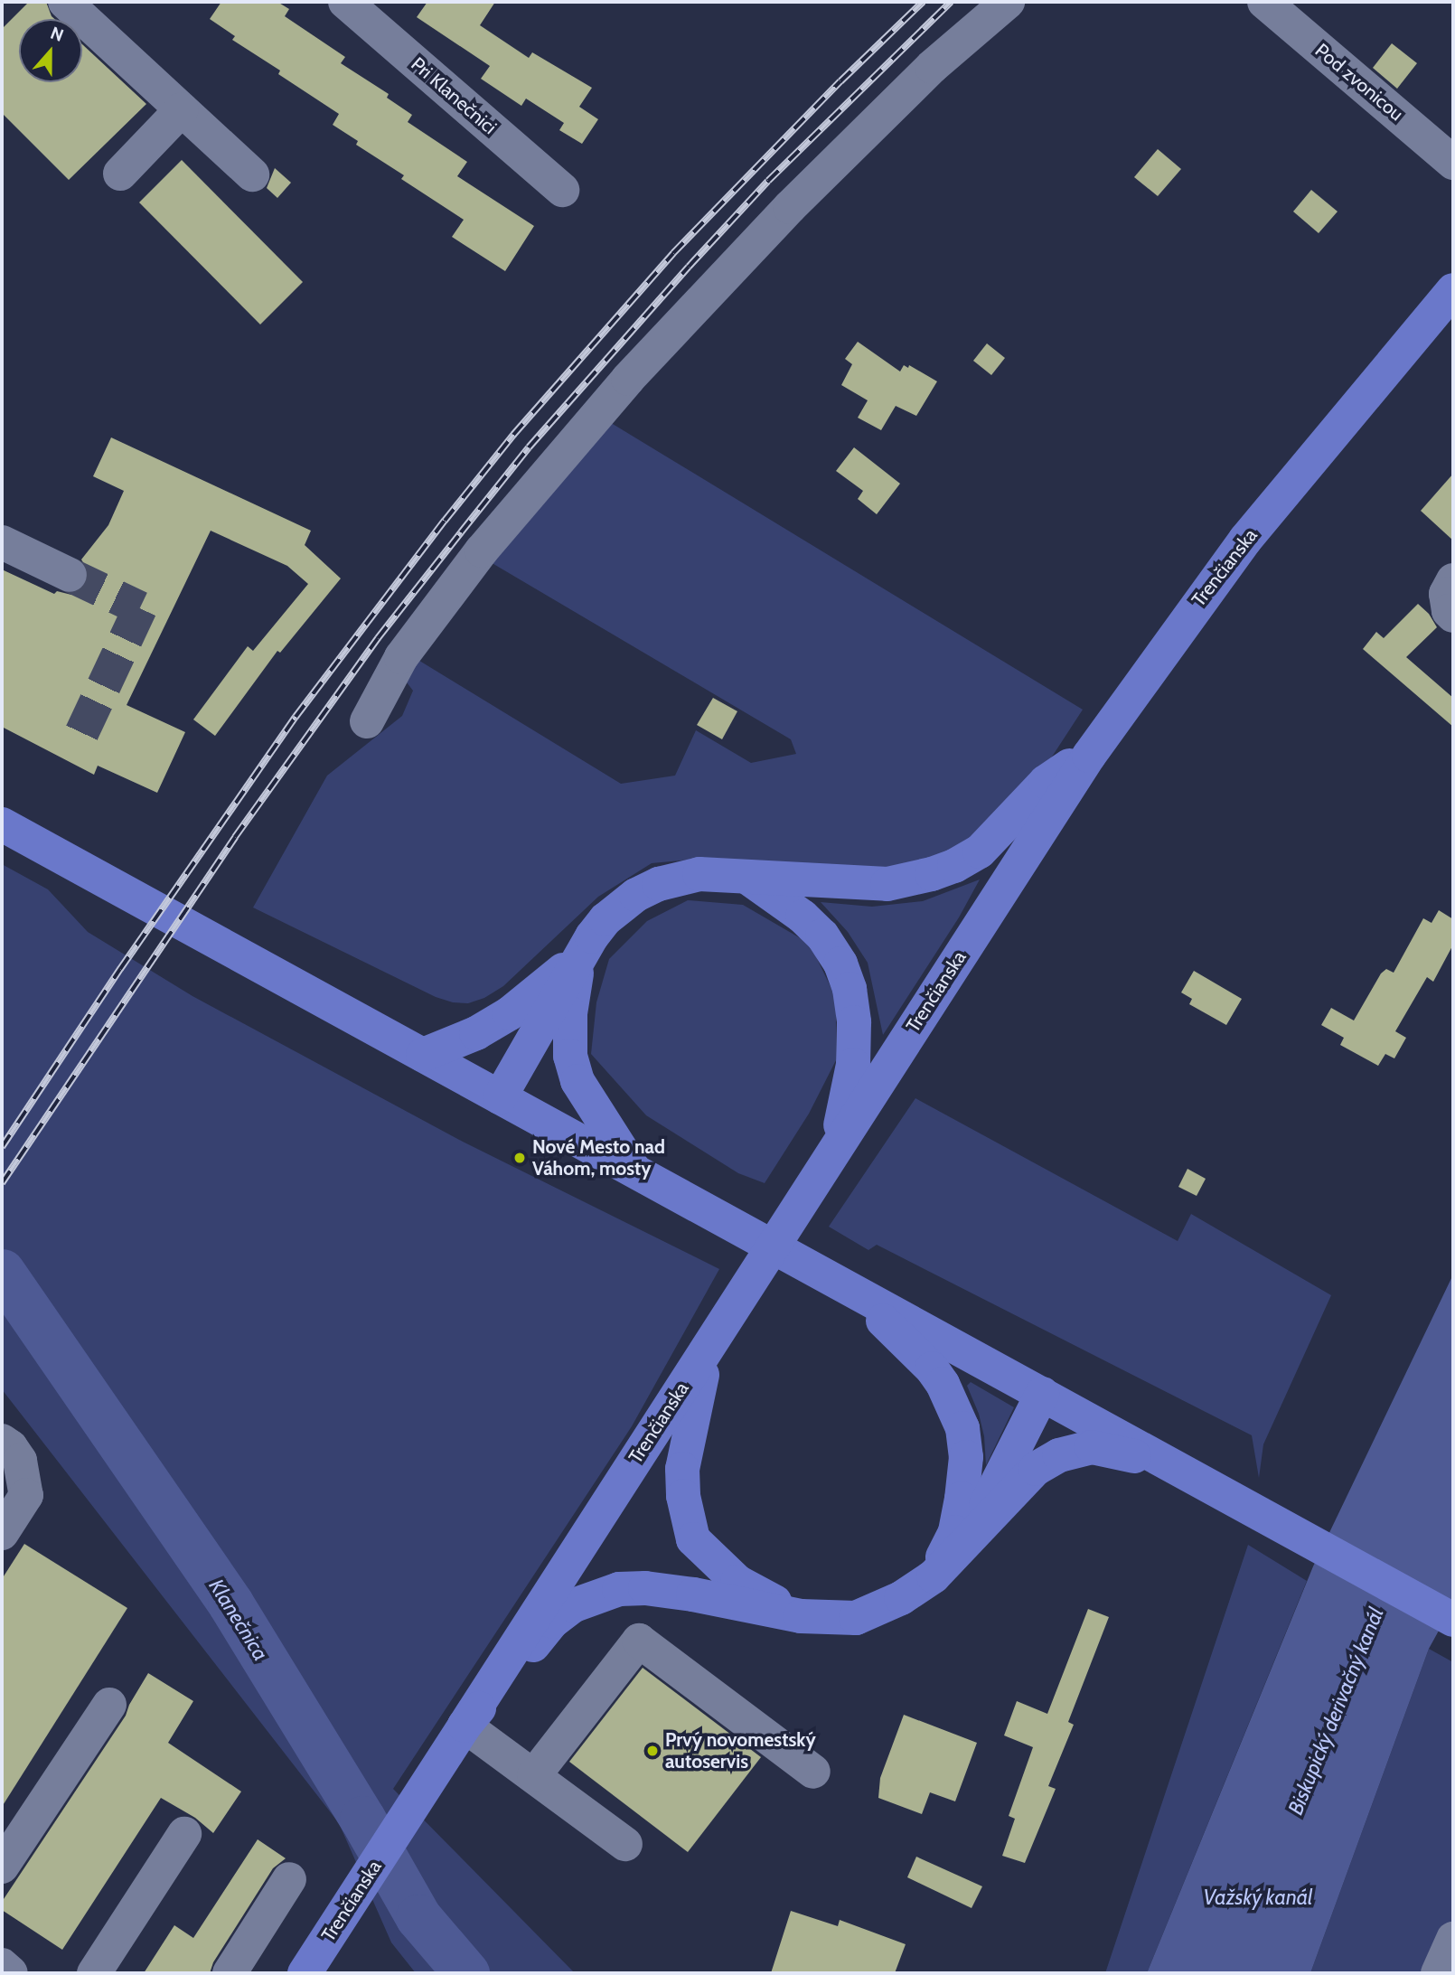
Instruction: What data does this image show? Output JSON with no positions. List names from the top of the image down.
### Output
{
  "streets": {
    "main road": ["Trenčianska"],
    "street": ["Pod zvonicou", "Pri Klanečnici"]
  },
  "water": ["Klanečnica", "Biskupický derivačný kanál", "Važský kanál"],
  "places": ["Nové Mesto nad Váhom, mosty", "Prvý novomestský autoservis"],
  "north": "top"
}
